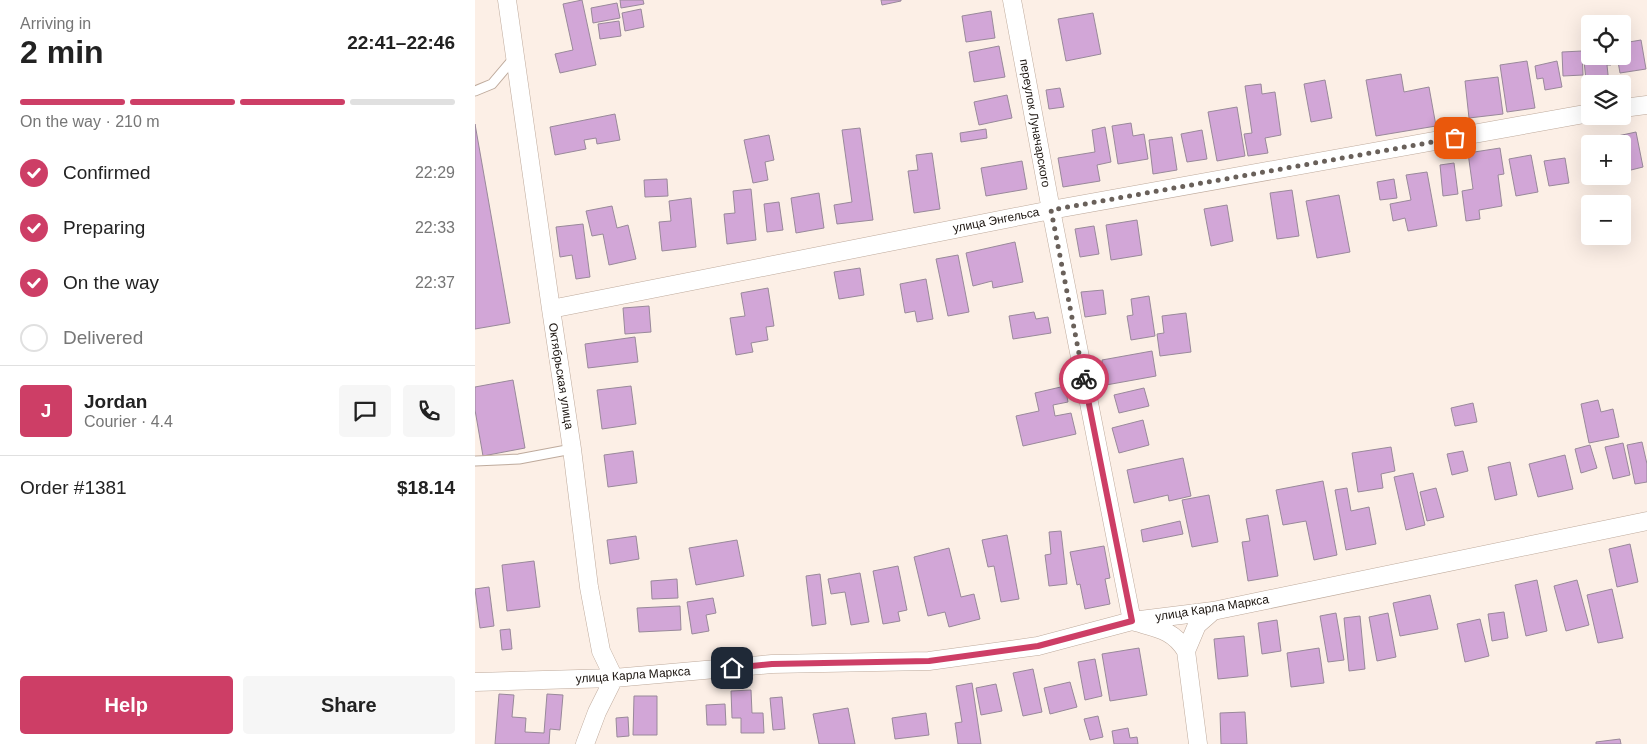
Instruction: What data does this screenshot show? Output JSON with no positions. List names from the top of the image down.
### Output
{
  "streets": {
    "street": [
      "переулок Луначарского",
      "улица Энгельса",
      "Октябрьская улица",
      "улица Карла Маркса"
    ]
  },
  "crossings": [
    ["переулок Луначарского", "улица Энгельса"],
    ["переулок Луначарского", "улица Карла Маркса"],
    ["улица Энгельса", "Октябрьская улица"],
    ["Октябрьская улица", "улица Карла Маркса"]
  ],
  "page": {
    "heading": ["2 min", "Arriving in", "22:41–22:46"],
    "panel": [
      "Jordan",
      "Courier · 4.4",
      "Order #1381",
      "$18.14"
    ],
    "map_buttons": ["+", "−"],
    "bar": "On the way · 210 m",
    "list": [
      ["Confirmed", "22:29"],
      ["Preparing", "22:33"],
      ["On the way", "22:37"],
      "Delivered"
    ],
    "round": "J",
    "buttons": ["Help", "Share"]
  }
}
